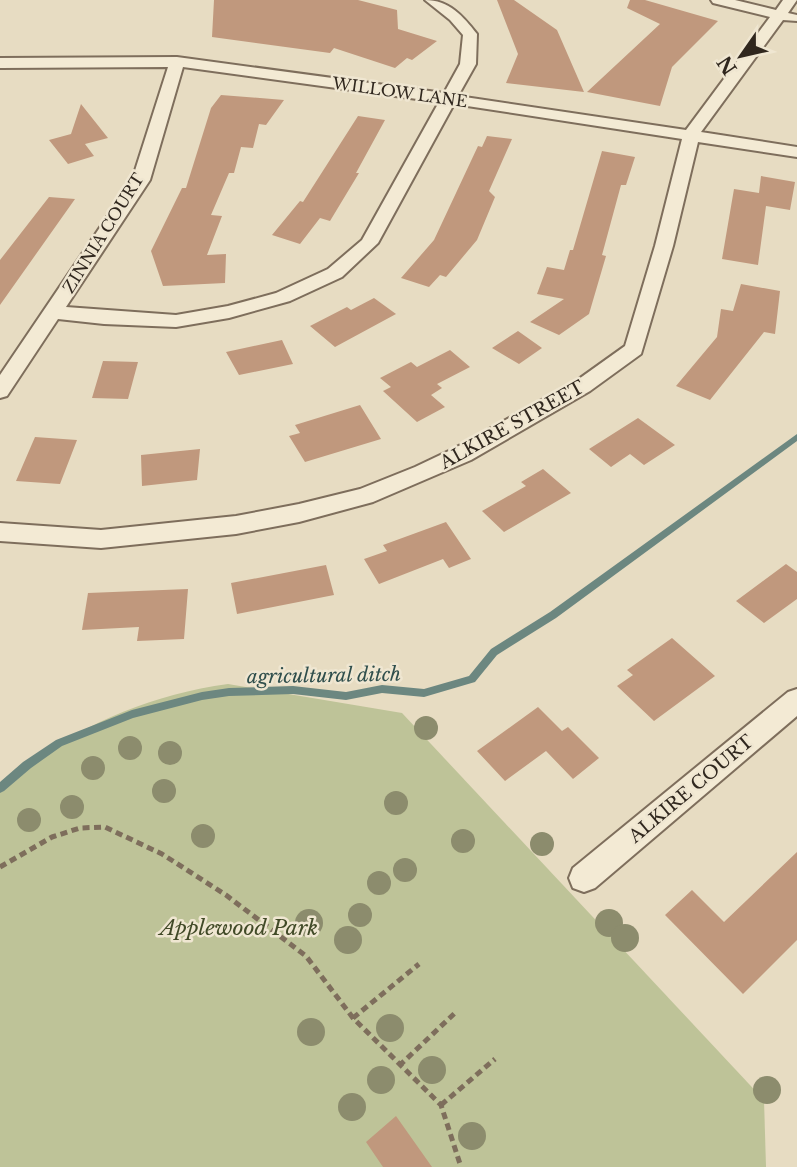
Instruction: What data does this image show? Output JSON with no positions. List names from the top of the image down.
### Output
{
  "streets": {
    "street": [
      "WILLOW LANE",
      "ZINNIA COURT",
      "ALKIRE STREET",
      "ALKIRE COURT"
    ]
  },
  "crossings": [
    ["WILLOW LANE", "ZINNIA COURT"],
    ["WILLOW LANE", "ALKIRE STREET"]
  ],
  "water": ["agricultural ditch"],
  "parks": ["Applewood Park"],
  "north": "bottom left"
}
